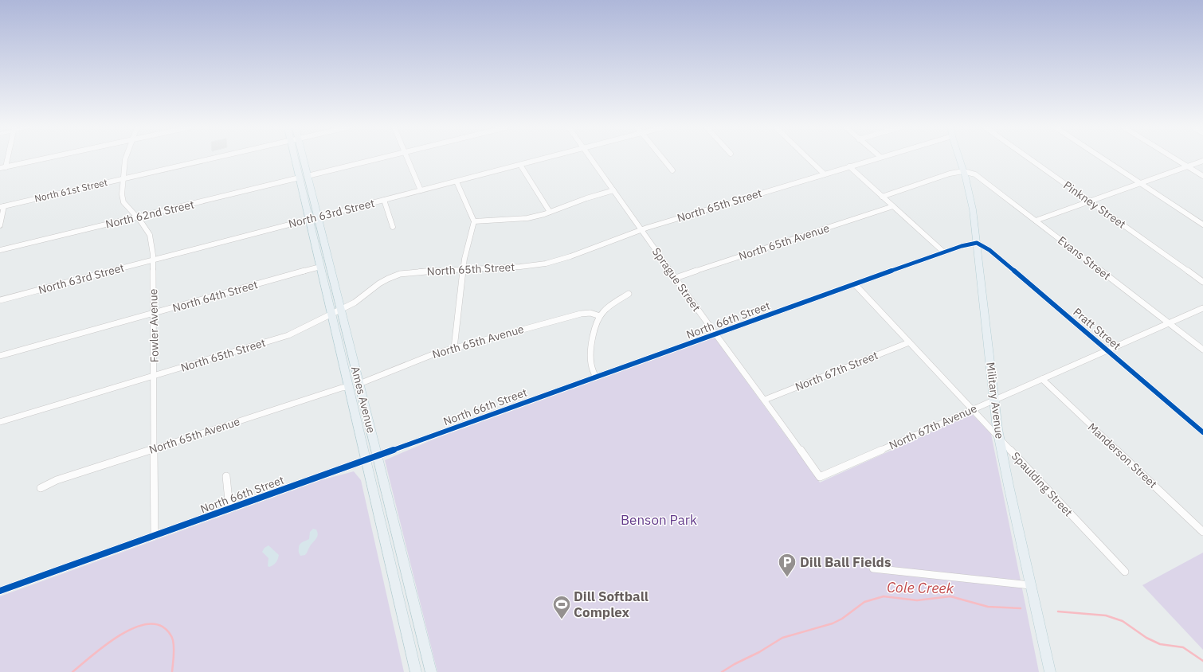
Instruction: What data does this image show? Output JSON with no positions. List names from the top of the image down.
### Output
{
  "streets": {
    "main road": ["Ames Avenue", "Military Avenue"],
    "street": [
      "North 61st Street",
      "Pinkney Street",
      "North 65th Street",
      "North 63rd Street",
      "North 62nd Street",
      "North 65th Avenue",
      "Evans Street",
      "Sprague Street",
      "North 64th Street",
      "North 66th Street",
      "Fowler Avenue",
      "Pratt Street",
      "North 67th Street",
      "North 67th Avenue",
      "Manderson Street",
      "Spaulding Street"
    ]
  },
  "crossings": [
    ["North 61st Street", "Fowler Avenue"],
    ["North 65th Street", "Sprague Street"],
    ["North 65th Street", "Fowler Avenue"],
    ["North 65th Street", "Ames Avenue"],
    ["North 63rd Street", "Fowler Avenue"],
    ["North 63rd Street", "Ames Avenue"],
    ["North 62nd Street", "Fowler Avenue"],
    ["North 62nd Street", "Ames Avenue"],
    ["North 65th Avenue", "Sprague Street"],
    ["North 65th Avenue", "Fowler Avenue"],
    ["North 65th Avenue", "Ames Avenue"],
    ["Evans Street", "Military Avenue"],
    ["Evans Street", "North 67th Avenue"],
    ["Sprague Street", "North 66th Street"],
    ["Sprague Street", "North 67th Street"],
    ["Sprague Street", "North 67th Avenue"],
    ["North 64th Street", "Fowler Avenue"],
    ["North 64th Street", "Ames Avenue"],
    ["North 66th Street", "Fowler Avenue"],
    ["North 66th Street", "Pratt Street"],
    ["North 66th Street", "Ames Avenue"],
    ["North 66th Street", "Military Avenue"],
    ["North 66th Street", "Spaulding Street"],
    ["Pratt Street", "Military Avenue"],
    ["Pratt Street", "North 67th Avenue"],
    ["North 67th Street", "Spaulding Street"],
    ["Military Avenue", "North 67th Avenue"],
    ["Military Avenue", "Spaulding Street"],
    ["North 67th Avenue", "Manderson Street"],
    ["North 67th Avenue", "Spaulding Street"]
  ],
  "water": ["Cole Creek"],
  "parks": ["Benson Park"],
  "places": {
    "parking": ["Dill Ball Fields"],
    "sports": ["Dill Softball Complex"]
  }
}
